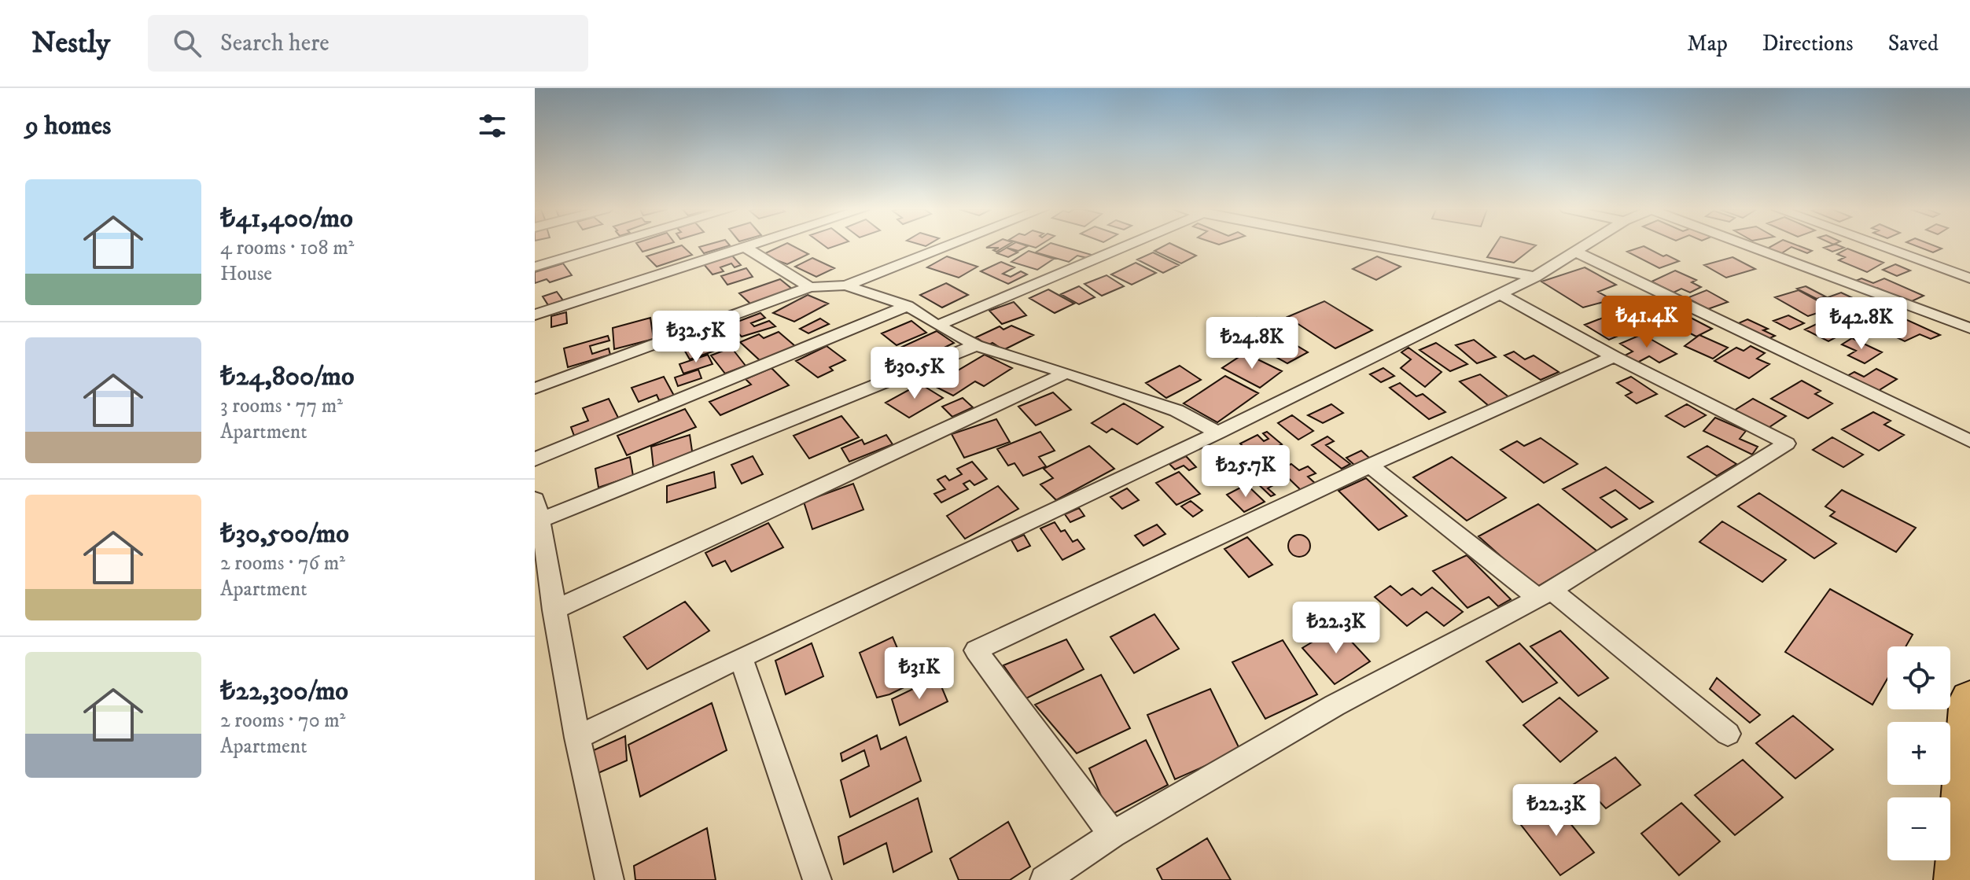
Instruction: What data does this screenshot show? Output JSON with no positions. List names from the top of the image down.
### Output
{
  "page": {
    "header": "Nestly",
    "search": "Search here",
    "nav": ["Map", "Directions", "Saved"],
    "heading": "9 homes",
    "list": [
      {
        "name": "₺41,400/mo",
        "note": "4 rooms · 108 m² · House"
      },
      {
        "name": "₺24,800/mo",
        "note": "3 rooms · 77 m² · Apartment"
      },
      {
        "name": "₺30,500/mo",
        "note": "2 rooms · 76 m² · Apartment"
      },
      {
        "name": "₺22,300/mo",
        "note": "2 rooms · 70 m² · Apartment"
      }
    ],
    "price": [
      "₺41.4K",
      "₺42.8K",
      "₺32.5K",
      "₺24.8K",
      "₺30.5K",
      "₺25.7K",
      "₺22.3K",
      "₺31K",
      "₺22.3K"
    ],
    "map_buttons": ["+", "−"]
  }
}
